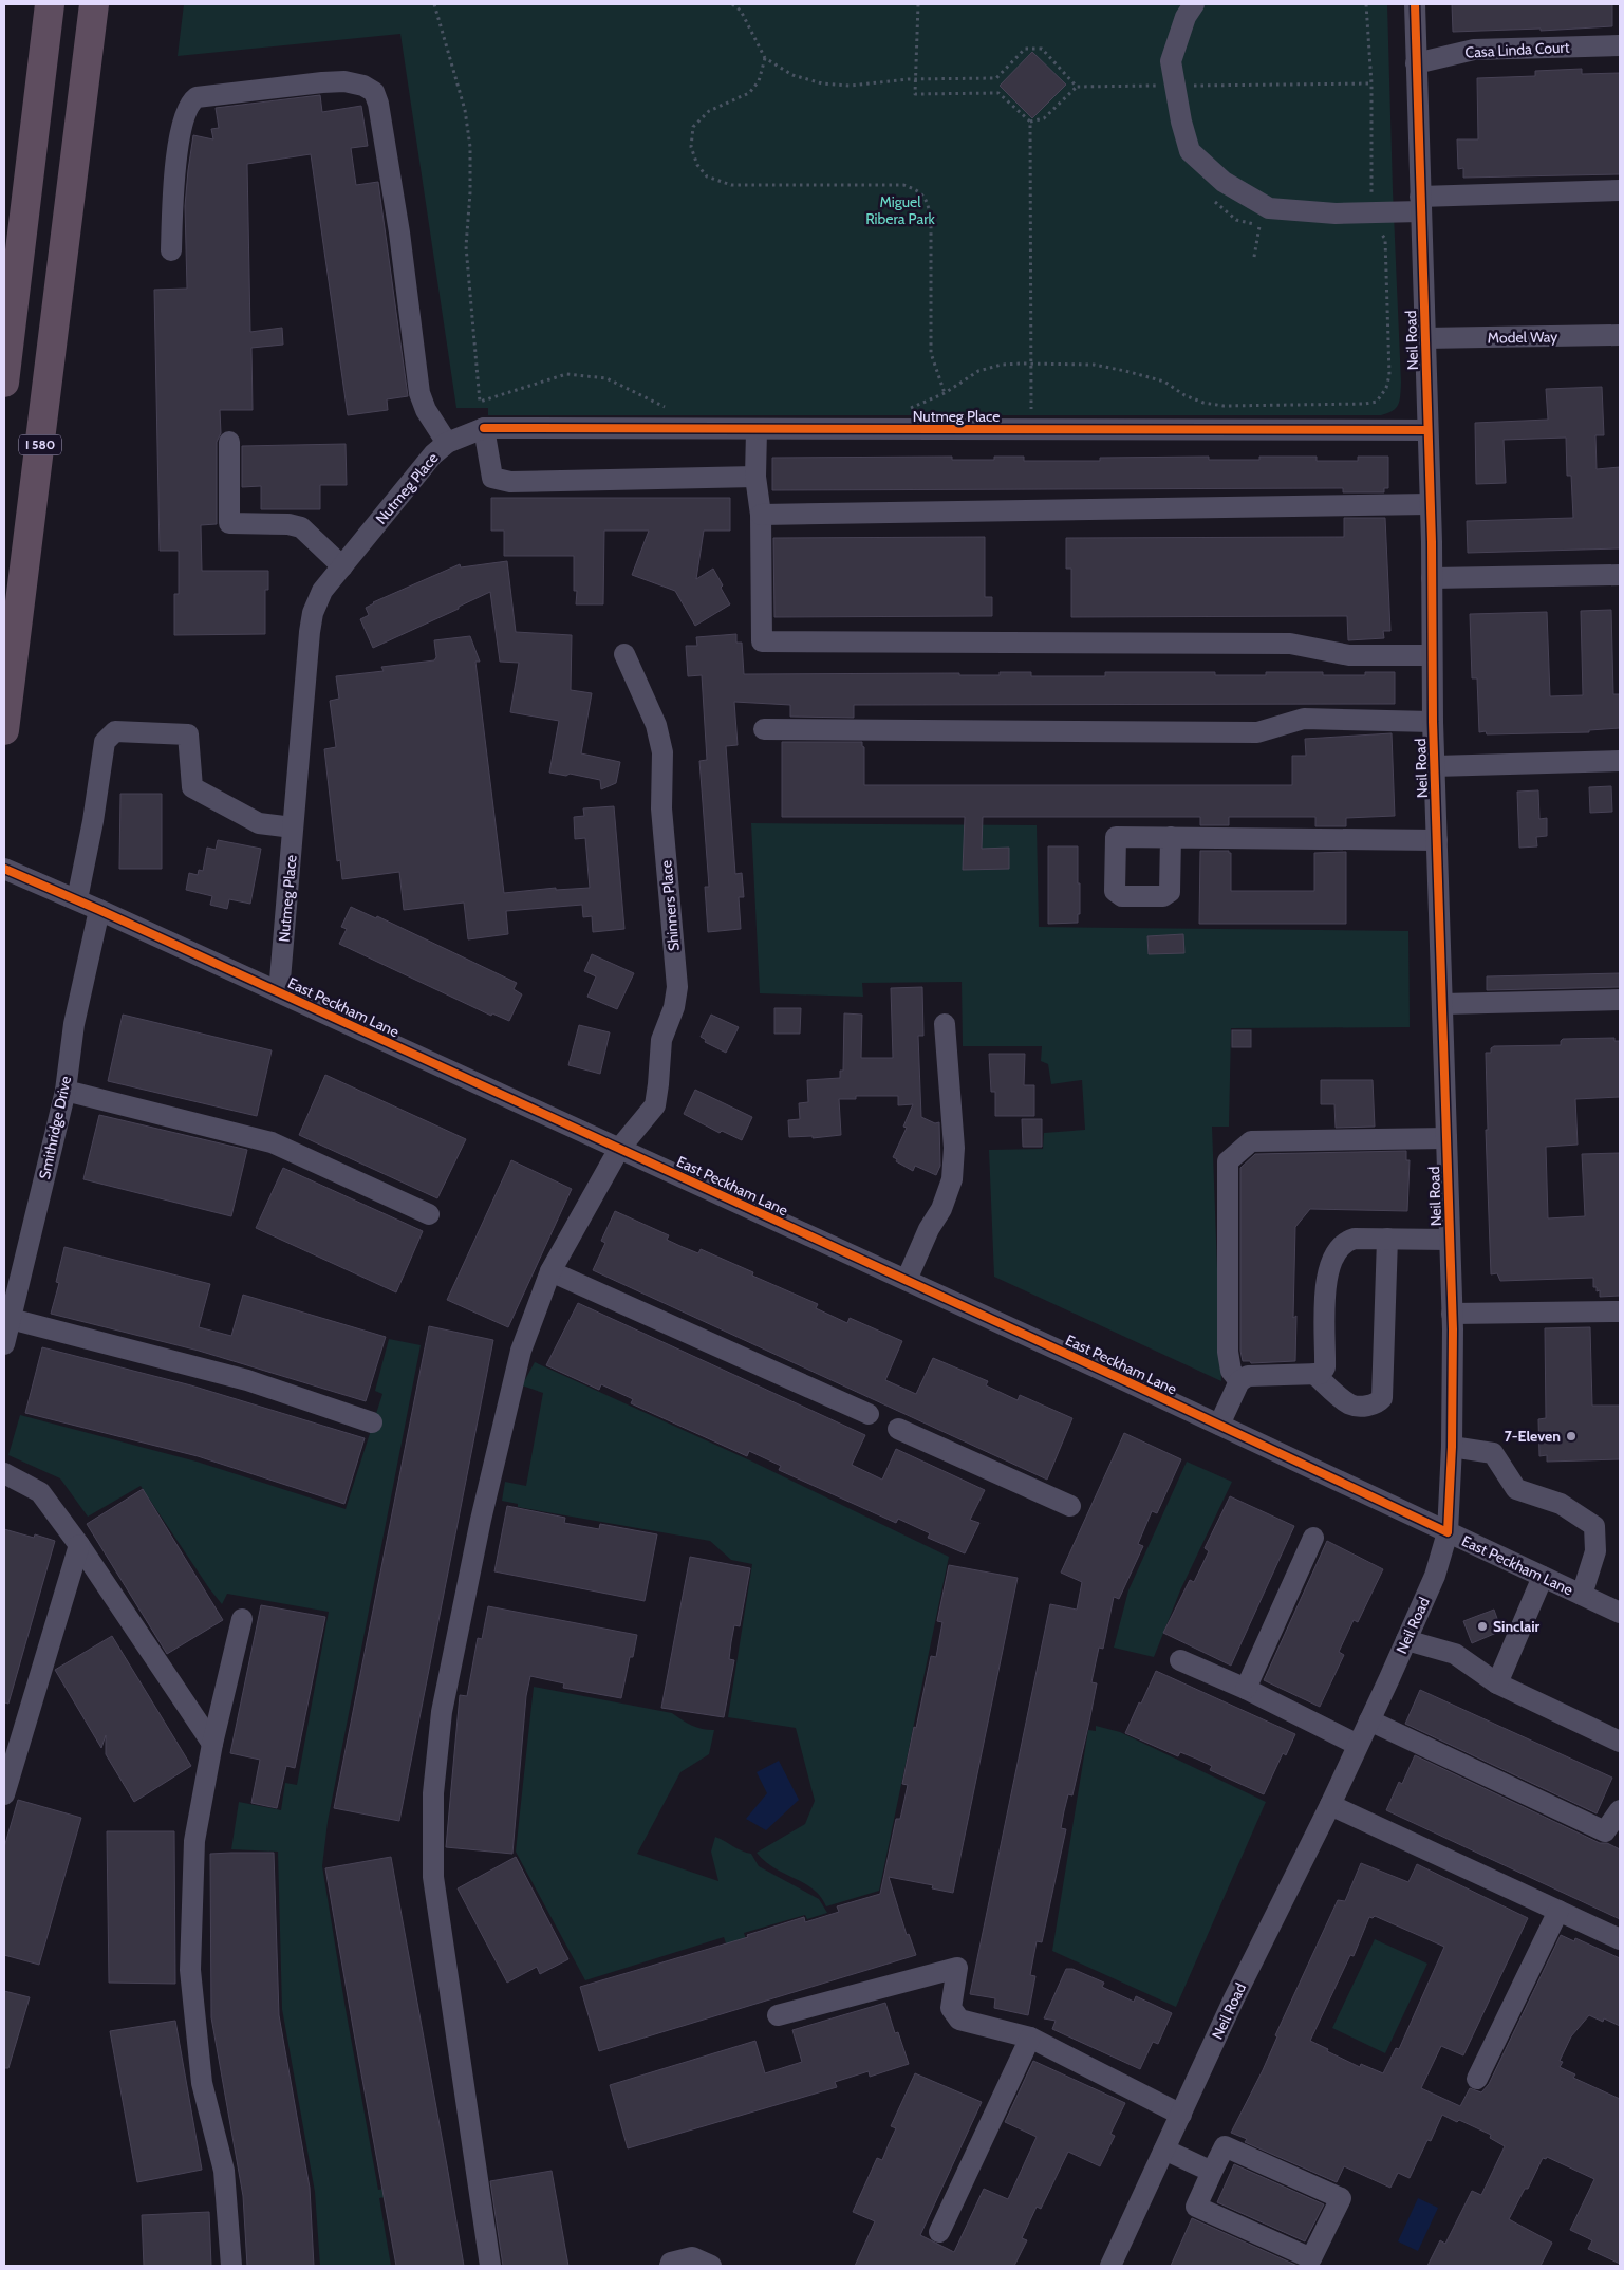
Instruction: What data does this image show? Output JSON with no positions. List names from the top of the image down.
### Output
{
  "streets": {
    "highway": ["I 580"],
    "street": [
      "Casa Linda Court",
      "Model Way",
      "Neil Road",
      "Nutmeg Place",
      "Shinners Place",
      "East Peckham Lane",
      "Smithridge Drive"
    ]
  },
  "crossings": [
    ["Casa Linda Court", "Neil Road"],
    ["Model Way", "Neil Road"],
    ["Neil Road", "Nutmeg Place"],
    ["Neil Road", "East Peckham Lane"],
    ["Nutmeg Place", "East Peckham Lane"],
    ["Shinners Place", "East Peckham Lane"],
    ["East Peckham Lane", "Smithridge Drive"]
  ],
  "parks": ["Miguel Ribera Park"],
  "places": ["7-Eleven", "Sinclair"]
}
